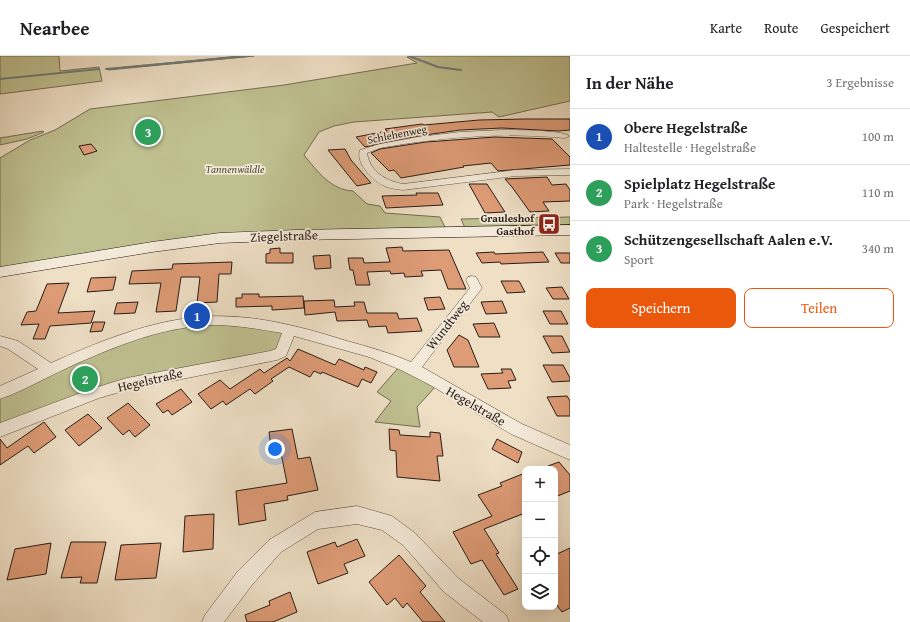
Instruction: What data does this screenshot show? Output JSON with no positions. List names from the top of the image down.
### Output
{
  "streets": {
    "main road": ["Ziegelstraße"],
    "street": ["Schlehenweg", "Wundtweg", "Hegelstraße"]
  },
  "crossings": [
    ["Wundtweg", "Hegelstraße"]
  ],
  "parks": ["Tannenwäldle"],
  "places": {
    "bus stop": ["Grauleshof Gasthof"]
  },
  "page": {
    "header": "Nearbee",
    "nav": ["Karte", "Route", "Gespeichert"],
    "heading": ["In der Nähe", "3 Ergebnisse"],
    "list": [
      {
        "mark": "1",
        "name": "Obere Hegelstraße",
        "note": "Haltestelle · Hegelstraße",
        "value": "100 m"
      },
      {
        "mark": "2",
        "name": "Spielplatz Hegelstraße",
        "note": "Park · Hegelstraße",
        "value": "110 m"
      },
      {
        "mark": "3",
        "name": "Schützengesellschaft Aalen e.V.",
        "note": "Sport",
        "value": "340 m"
      }
    ],
    "pins": ["3", "1", "2"],
    "buttons": ["Speichern", "Teilen"],
    "map_buttons": ["+", "−"]
  }
}
